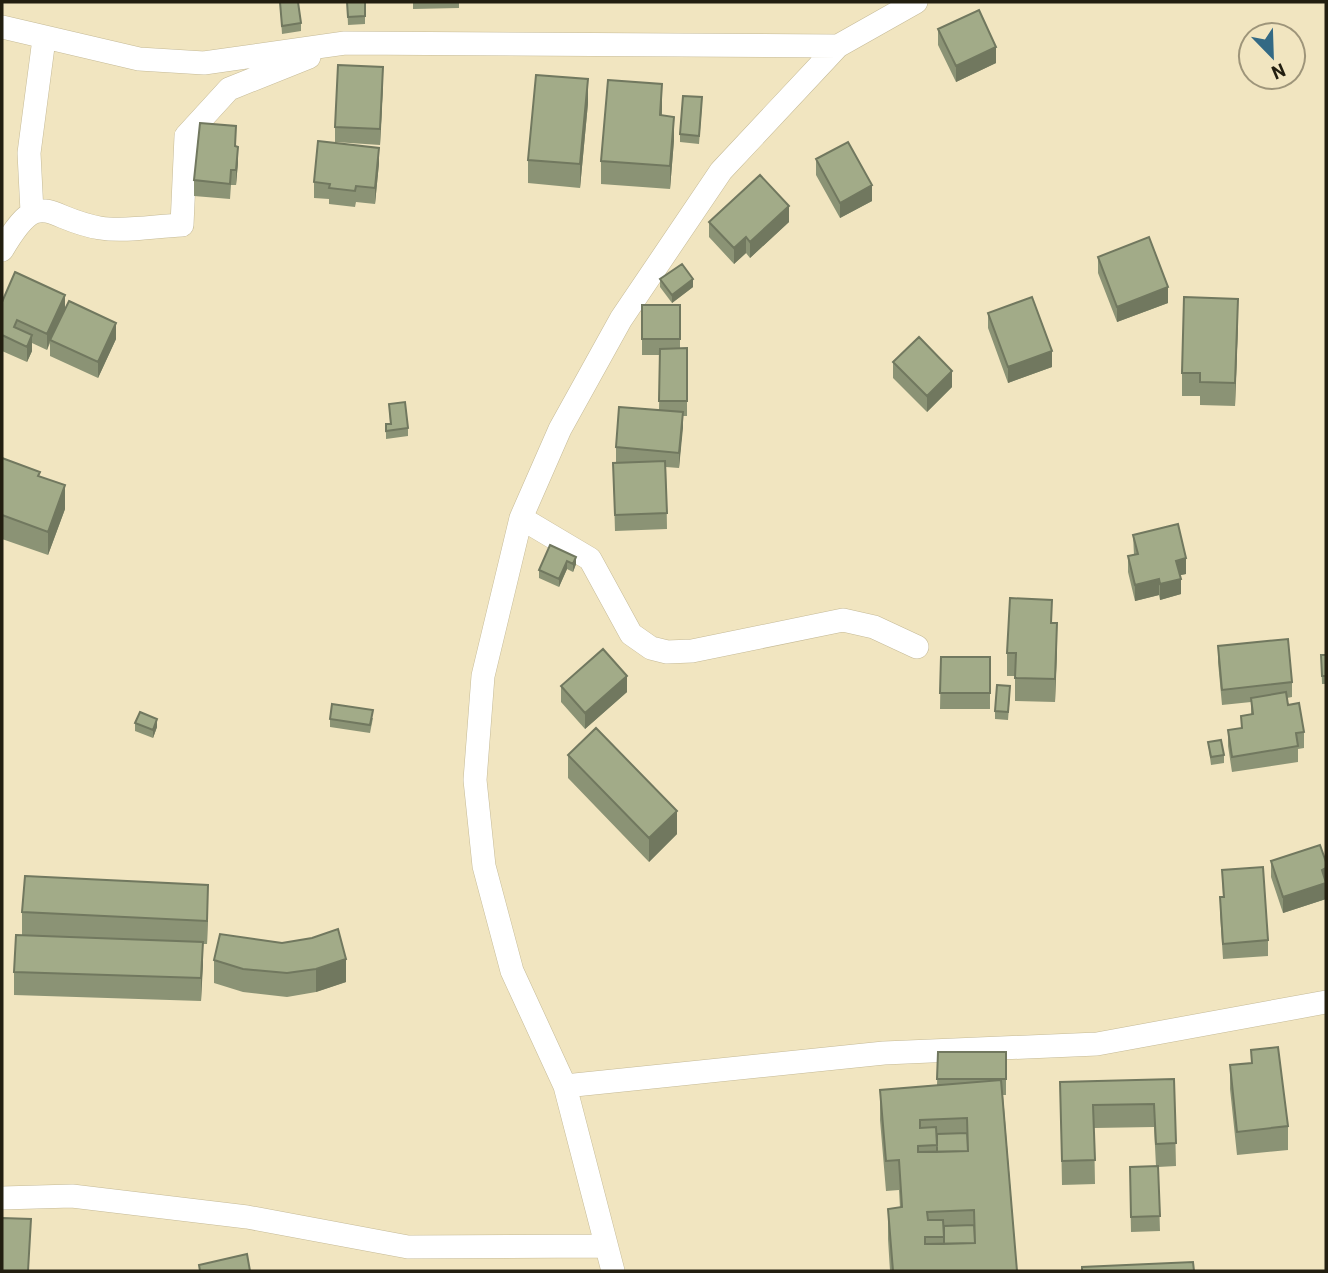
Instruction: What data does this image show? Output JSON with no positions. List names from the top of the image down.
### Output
{
  "north": "bottom right"
}
